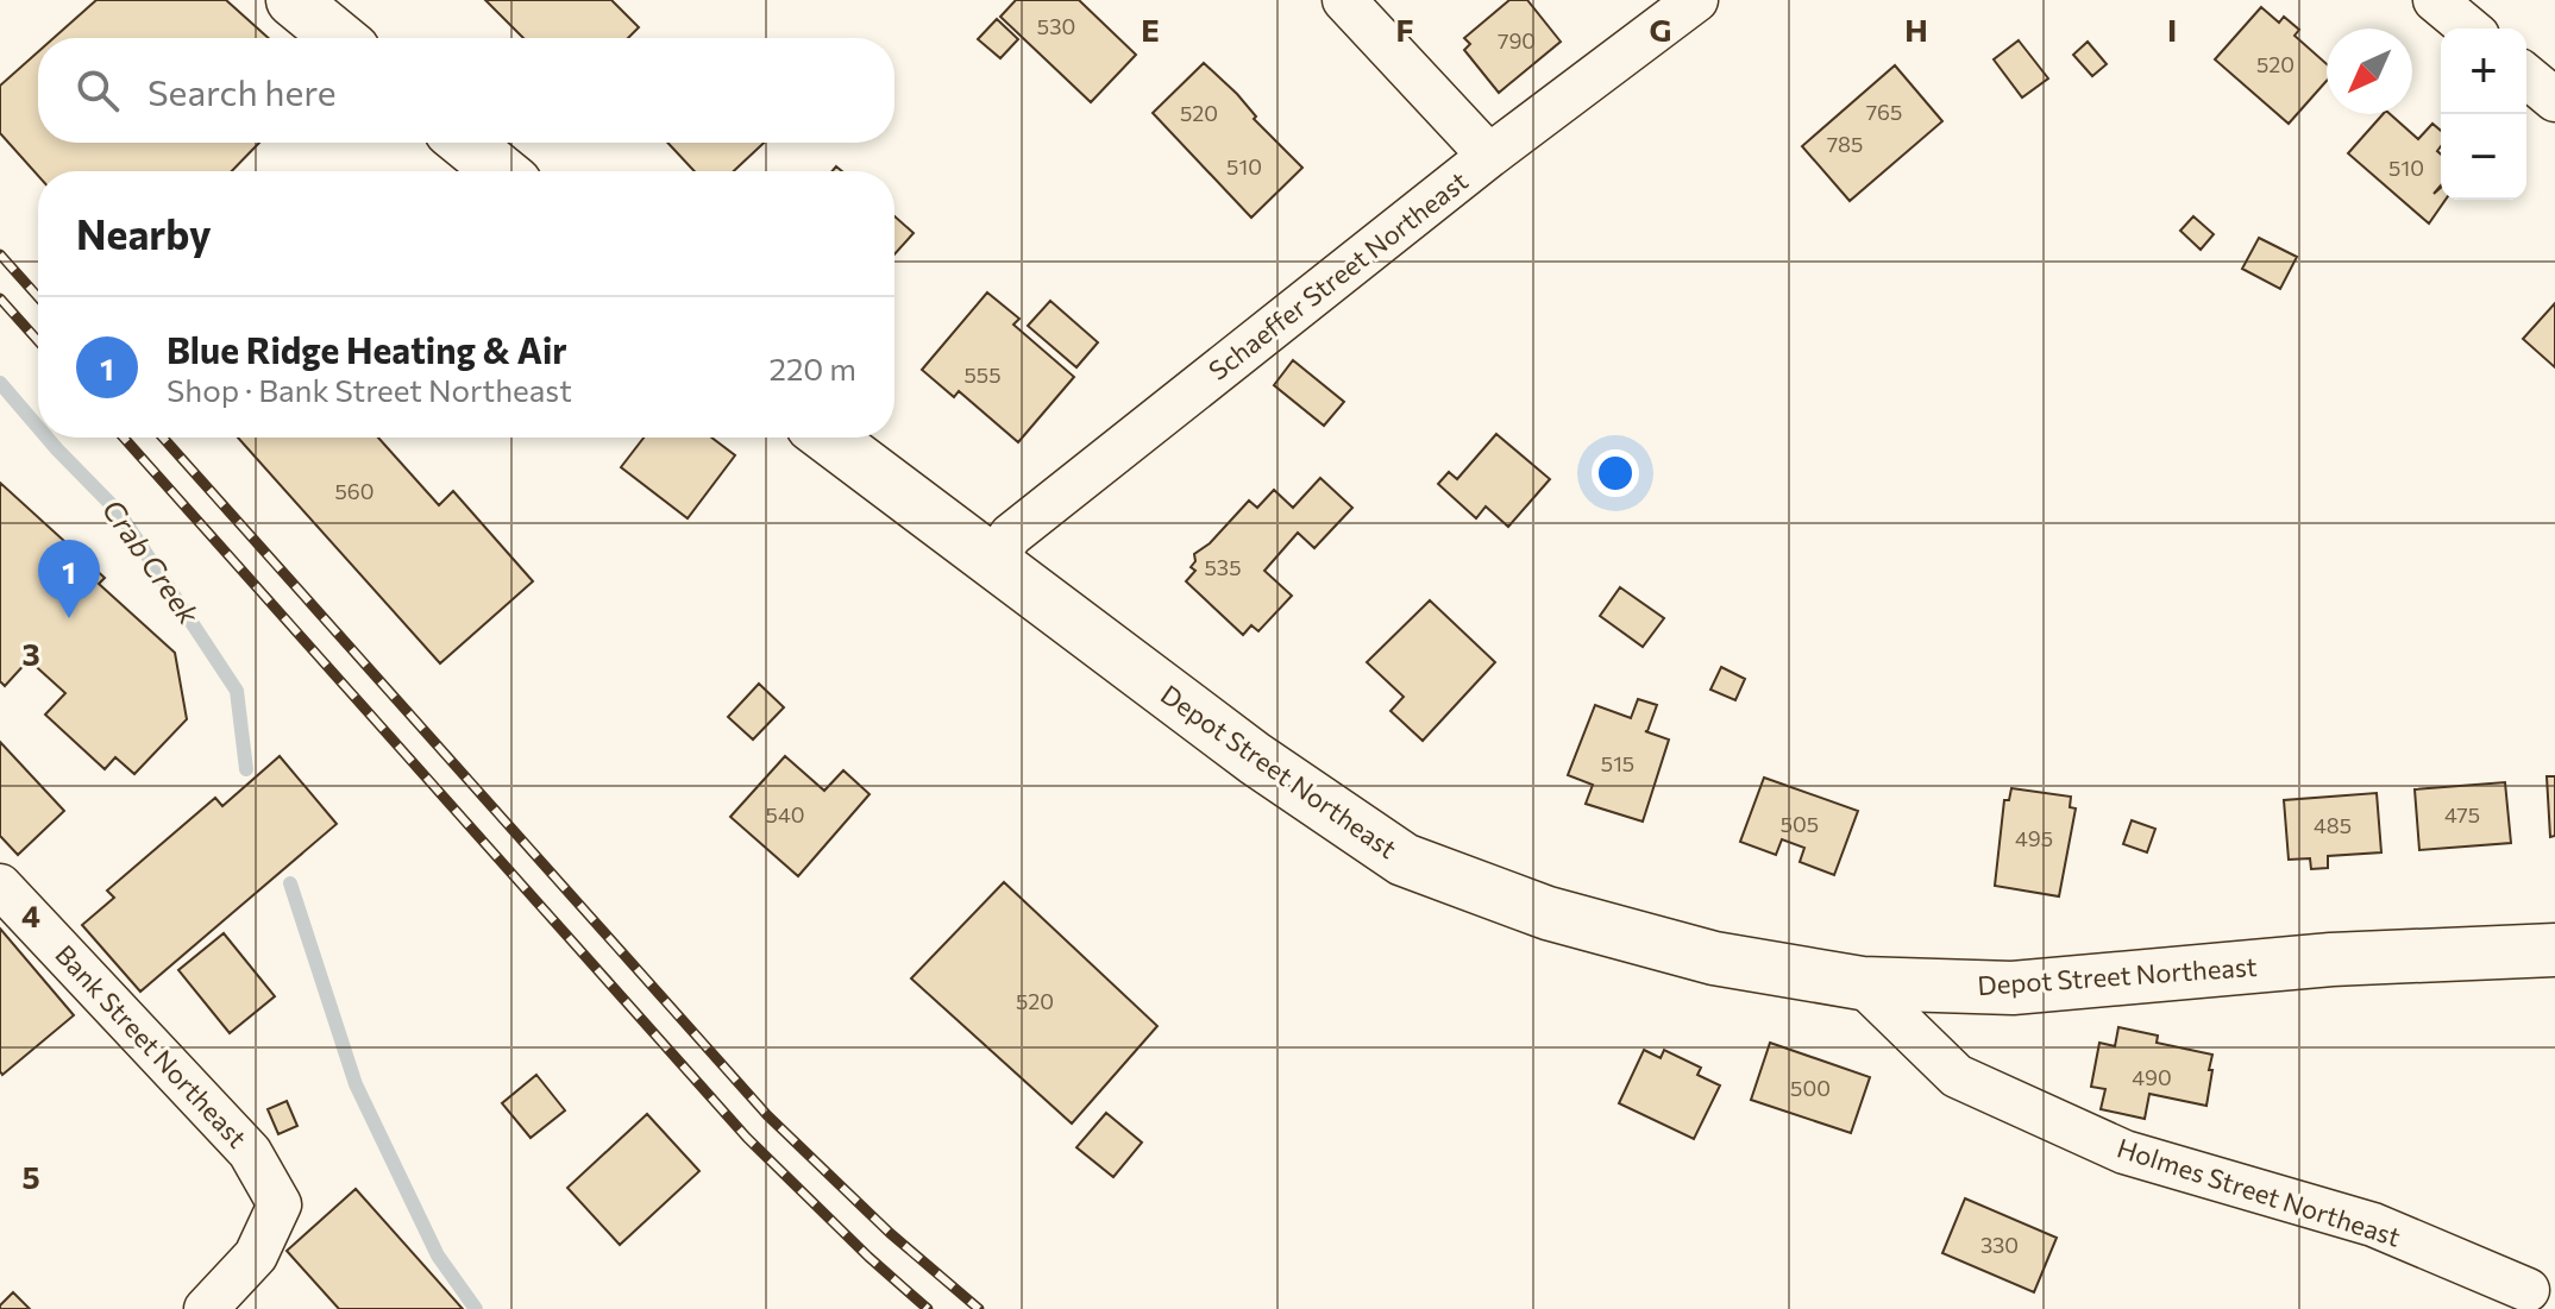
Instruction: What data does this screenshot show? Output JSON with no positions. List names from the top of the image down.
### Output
{
  "streets": {
    "street": [
      "Schaeffer Street Northeast",
      "Depot Street Northeast",
      "Bank Street Northeast",
      "Holmes Street Northeast"
    ]
  },
  "crossings": [
    ["Schaeffer Street Northeast", "Depot Street Northeast"],
    ["Depot Street Northeast", "Holmes Street Northeast"]
  ],
  "water": ["Crab Creek"],
  "house_numbers": [
    "530",
    "790",
    "520",
    "765",
    "520",
    "785",
    "510",
    "510",
    "555",
    "560",
    "535",
    "515",
    "540",
    "475",
    "505",
    "485",
    "495",
    "520",
    "490",
    "500",
    "330"
  ],
  "north": "bottom left",
  "page": {
    "map_buttons": ["+", "−"],
    "search": "Search here",
    "heading": "Nearby",
    "list": [
      {
        "mark": "1",
        "name": "Blue Ridge Heating & Air",
        "note": "Shop · Bank Street Northeast",
        "value": "220 m"
      }
    ],
    "pins": "1"
  },
  "grid": {
    "columns": [
      "E",
      "F",
      "G",
      "H",
      "I"
    ],
    "rows": ["3", "4", "5"]
  }
}
